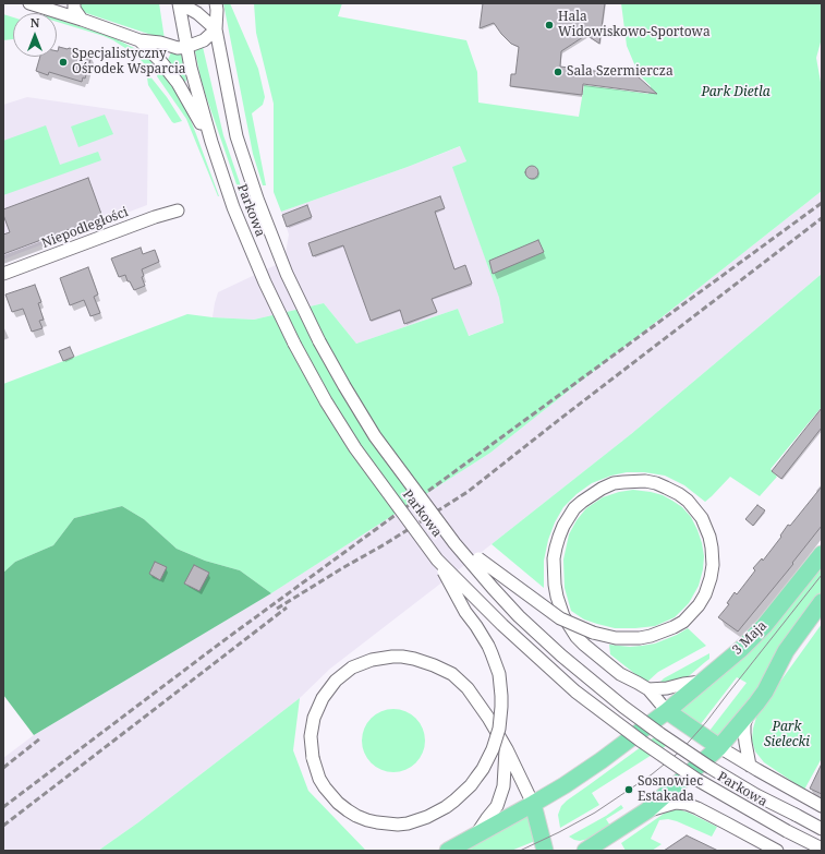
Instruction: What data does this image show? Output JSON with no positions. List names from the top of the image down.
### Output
{
  "streets": {
    "main road": ["3 Maja"],
    "street": ["Parkowa", "Niepodległości"]
  },
  "parks": ["Park Dietla", "Park Sielecki"],
  "places": [
    "Hala Widowiskowo-Sportowa",
    "Specjalistyczny Ośrodek Wsparcia",
    "Sala Szermiercza",
    "Sosnowiec Estakada"
  ],
  "north": "top"
}
